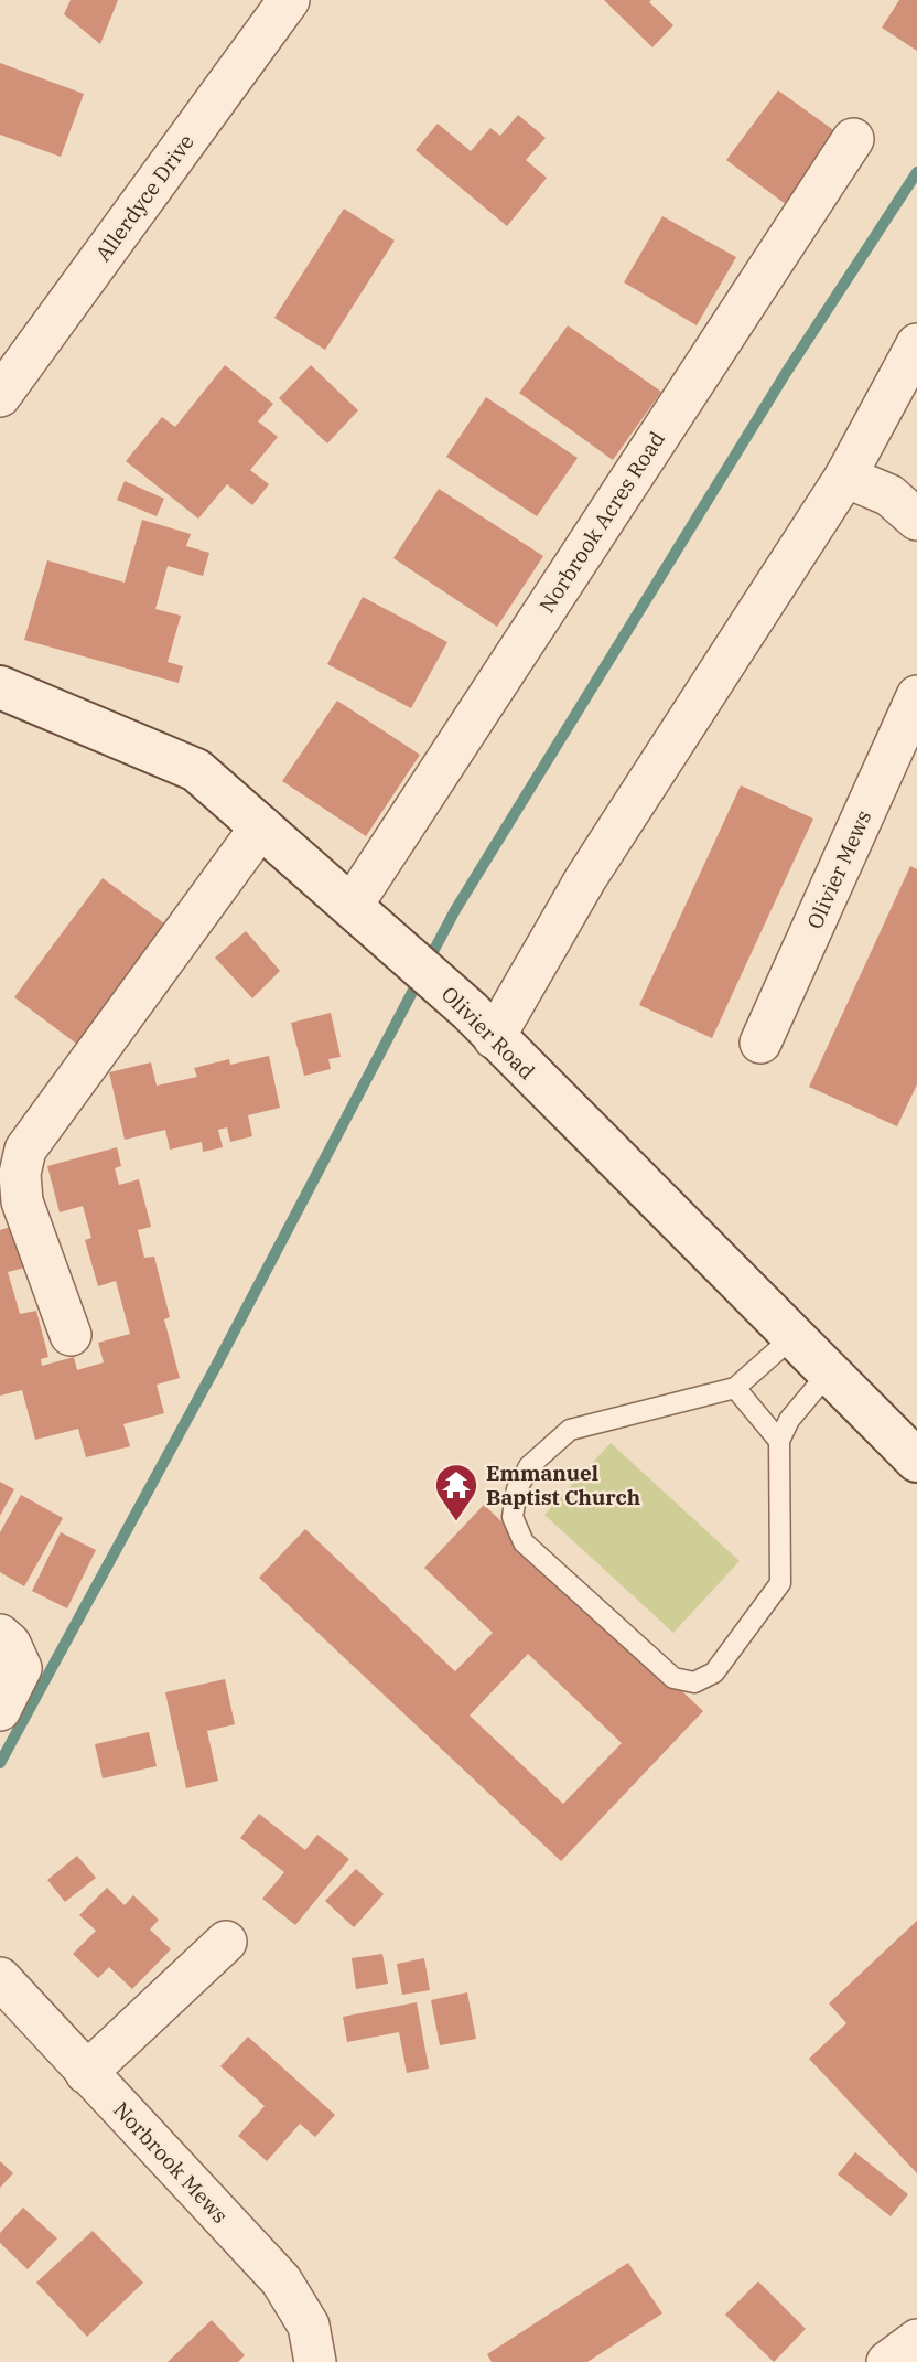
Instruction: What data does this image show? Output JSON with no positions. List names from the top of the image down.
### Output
{
  "streets": {
    "main road": ["Olivier Road"],
    "street": [
      "Allerdyce Drive",
      "Norbrook Acres Road",
      "Olivier Mews",
      "Norbrook Mews"
    ]
  },
  "crossings": [
    ["Norbrook Acres Road", "Olivier Road"]
  ],
  "places": {
    "temple": ["Emmanuel Baptist Church"]
  }
}
